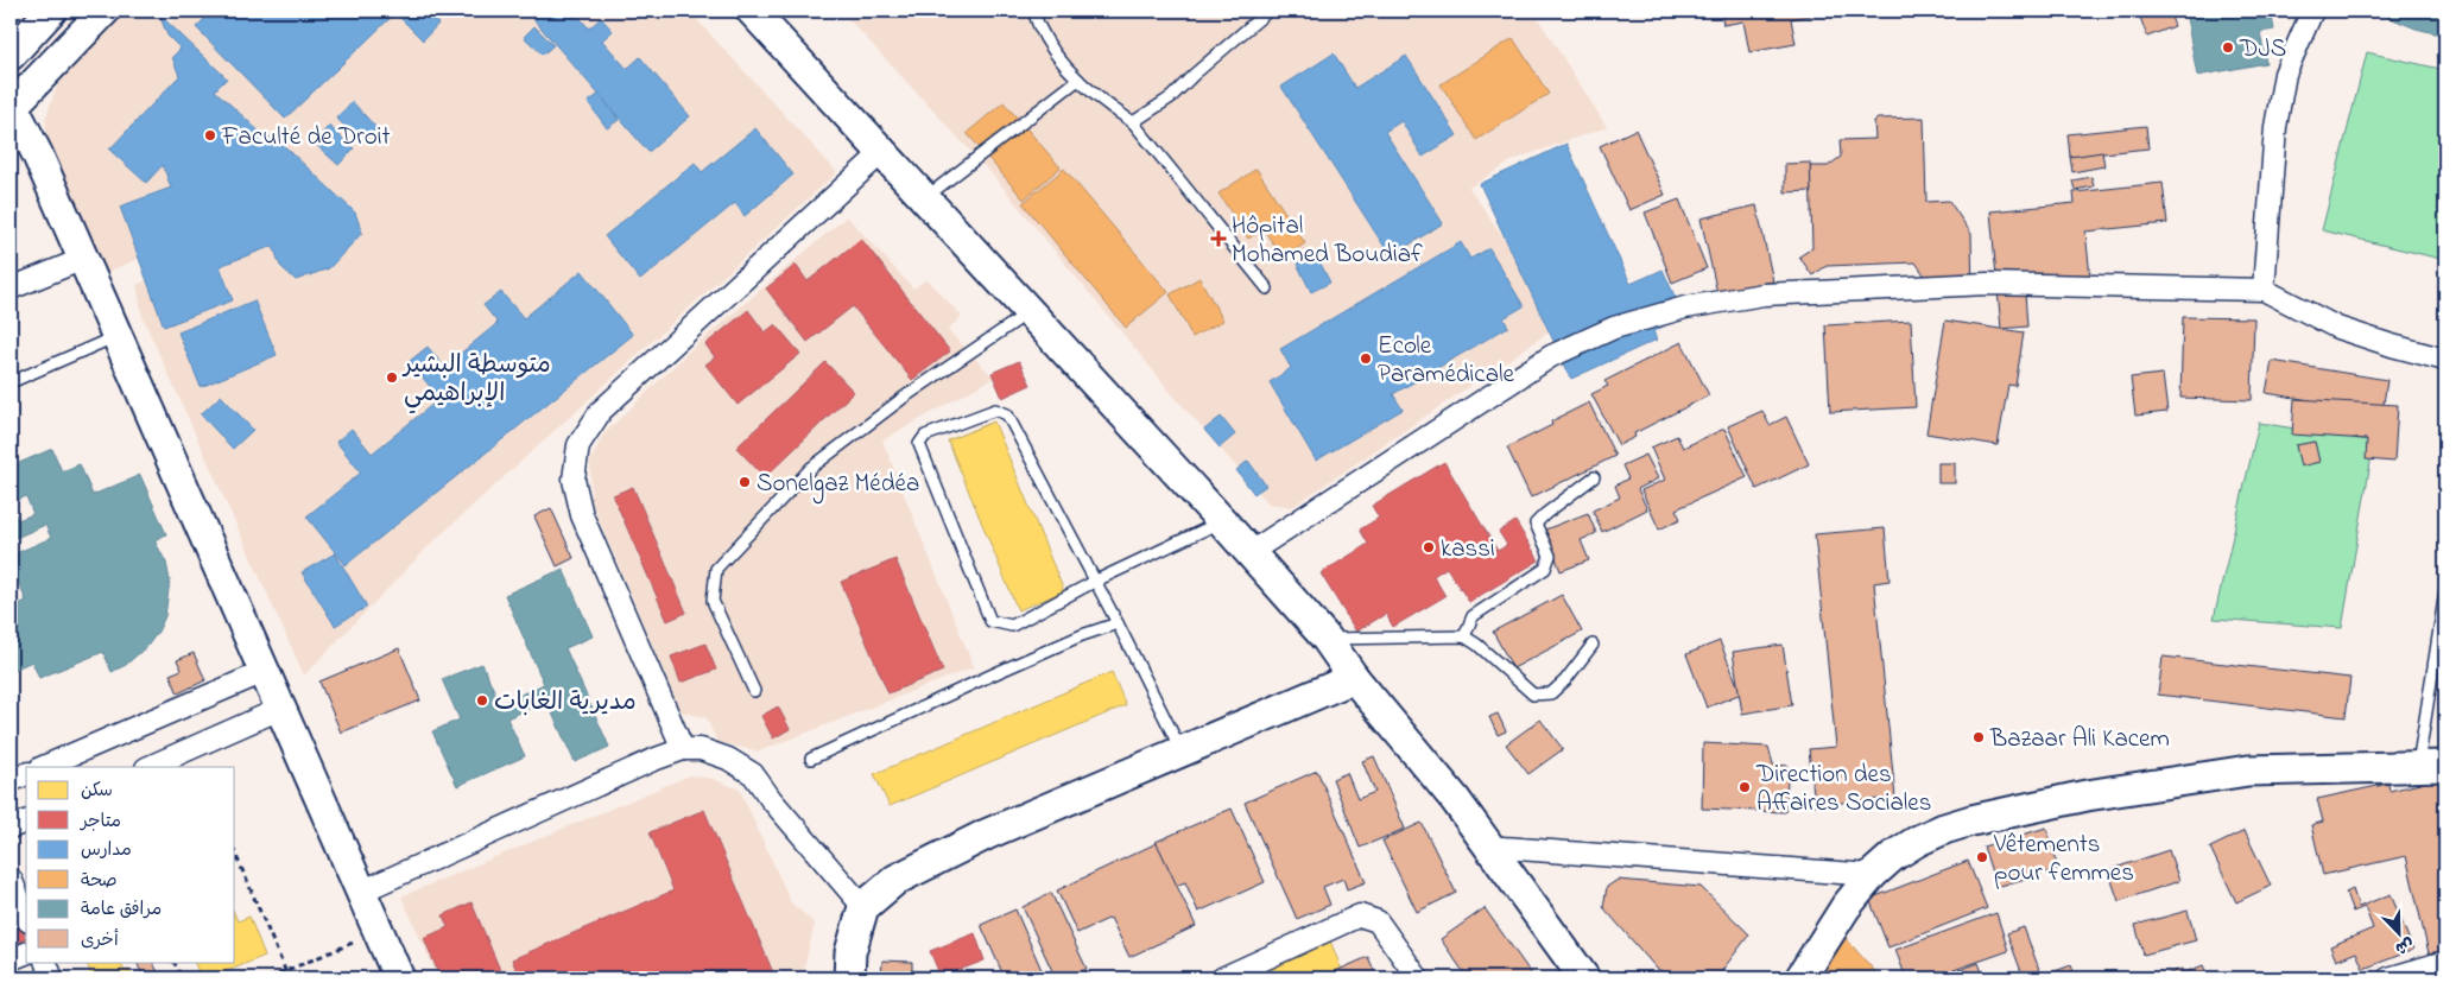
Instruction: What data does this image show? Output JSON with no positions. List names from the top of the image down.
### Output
{
  "places": {
    "other": [
      "DJS",
      "Faculté de Droit",
      "Ecole Paramédicale",
      "متوسطة البشير الإبراهيمي",
      "Sonelgaz Médéa",
      "kassi",
      "مديرية الغابات",
      "Bazaar Ali Kacem",
      "Direction des Affaires Sociales",
      "Vêtements pour femmes"
    ],
    "health": ["Hôpital Mohamed Boudiaf"]
  },
  "legend": [
    "سكن",
    "متاجر",
    "مدارس",
    "صحة",
    "مرافق عامة",
    "أخرى"
  ],
  "north": "bottom right"
}
